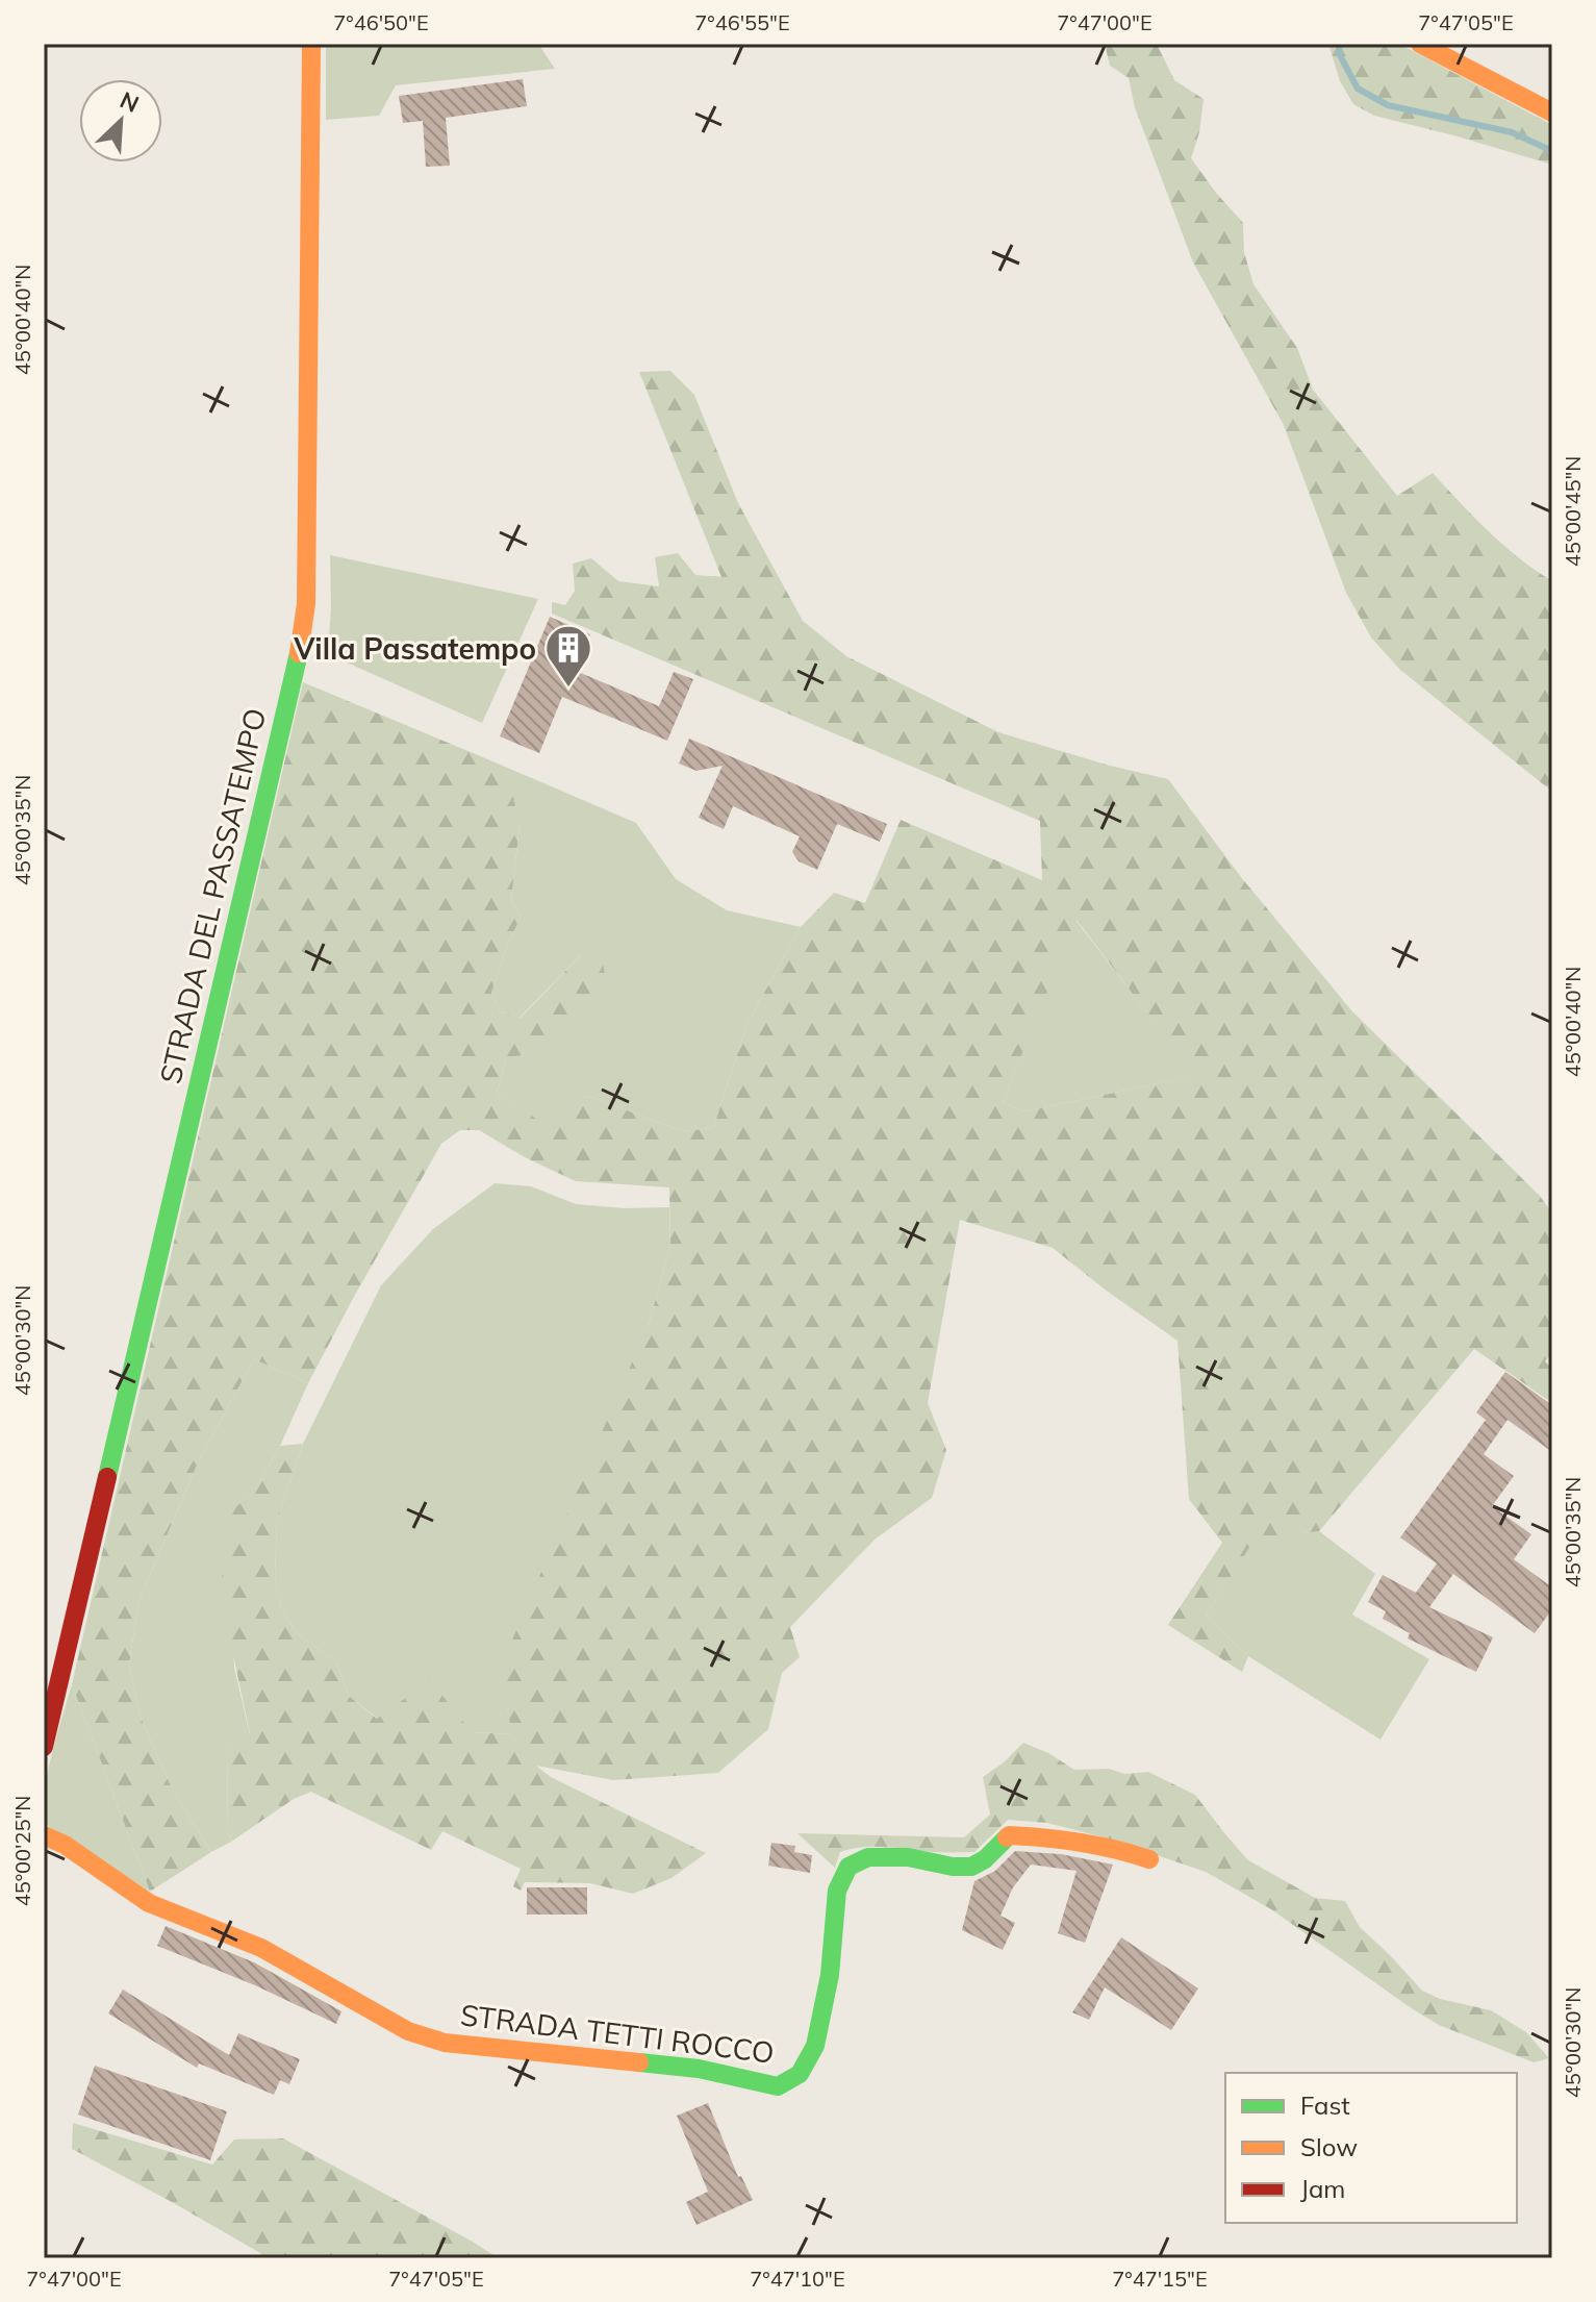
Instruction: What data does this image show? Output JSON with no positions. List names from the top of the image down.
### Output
{
  "streets": {
    "street": ["STRADA DEL PASSATEMPO", "STRADA TETTI ROCCO"]
  },
  "places": {
    "building": ["Villa Passatempo"]
  },
  "legend": ["Fast", "Slow", "Jam"],
  "north": "top right",
  "coordinates": [
    "7°46'50\"E",
    "7°46'55\"E",
    "7°47'00\"E",
    "7°47'05\"E",
    "45°00'40\"N",
    "45°00'45\"N",
    "45°00'35\"N",
    "45°00'30\"N",
    "45°00'25\"N",
    "7°47'10\"E",
    "7°47'15\"E"
  ]
}
